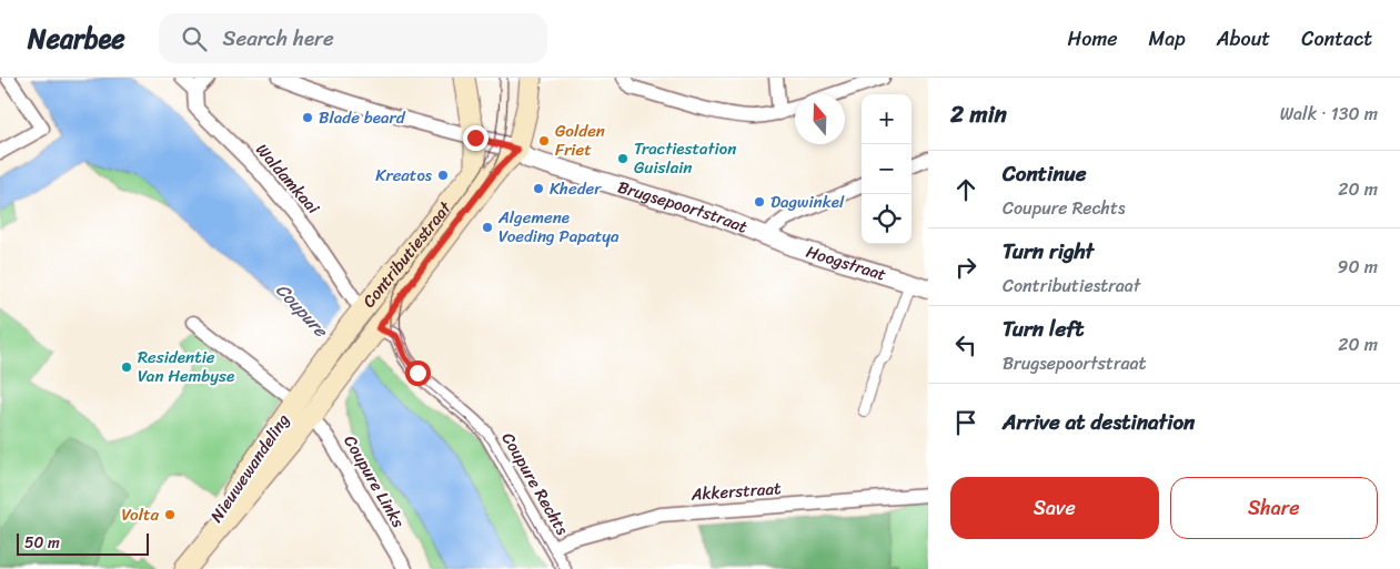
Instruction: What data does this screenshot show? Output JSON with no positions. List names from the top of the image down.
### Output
{
  "streets": {
    "main road": ["Contributiestraat", "Nieuwewandeling"],
    "street": [
      "Waldamkaai",
      "Brugsepoortstraat",
      "Hoogstraat",
      "Coupure Links",
      "Coupure Rechts",
      "Akkerstraat"
    ]
  },
  "crossings": [
    ["Waldamkaai", "Contributiestraat"],
    ["Brugsepoortstraat", "Contributiestraat"],
    ["Brugsepoortstraat", "Hoogstraat"],
    ["Contributiestraat", "Nieuwewandeling"],
    ["Contributiestraat", "Coupure Rechts"],
    ["Nieuwewandeling", "Coupure Links"],
    ["Coupure Rechts", "Akkerstraat"]
  ],
  "water": ["Coupure"],
  "places": [
    "Blade beard",
    "Golden Friet",
    "Tractiestation Guislain",
    "Kreatos",
    "Kheder",
    "Dagwinkel",
    "Algemene Voeding Papatya",
    "Residentie Van Hembyse",
    "Volta"
  ],
  "scale_bar": "50 m",
  "north": "top",
  "page": {
    "header": "Nearbee",
    "search": "Search here",
    "nav": [
      "Home",
      "Map",
      "About",
      "Contact"
    ],
    "heading": ["2 min", "Walk · 130 m"],
    "map_buttons": ["+", "−"],
    "list": [
      ["Continue", "Coupure Rechts", "20 m"],
      ["Turn right", "Contributiestraat", "90 m"],
      ["Turn left", "Brugsepoortstraat", "20 m"],
      "Arrive at destination"
    ],
    "buttons": ["Save", "Share"],
    "scale": "50 m"
  }
}
